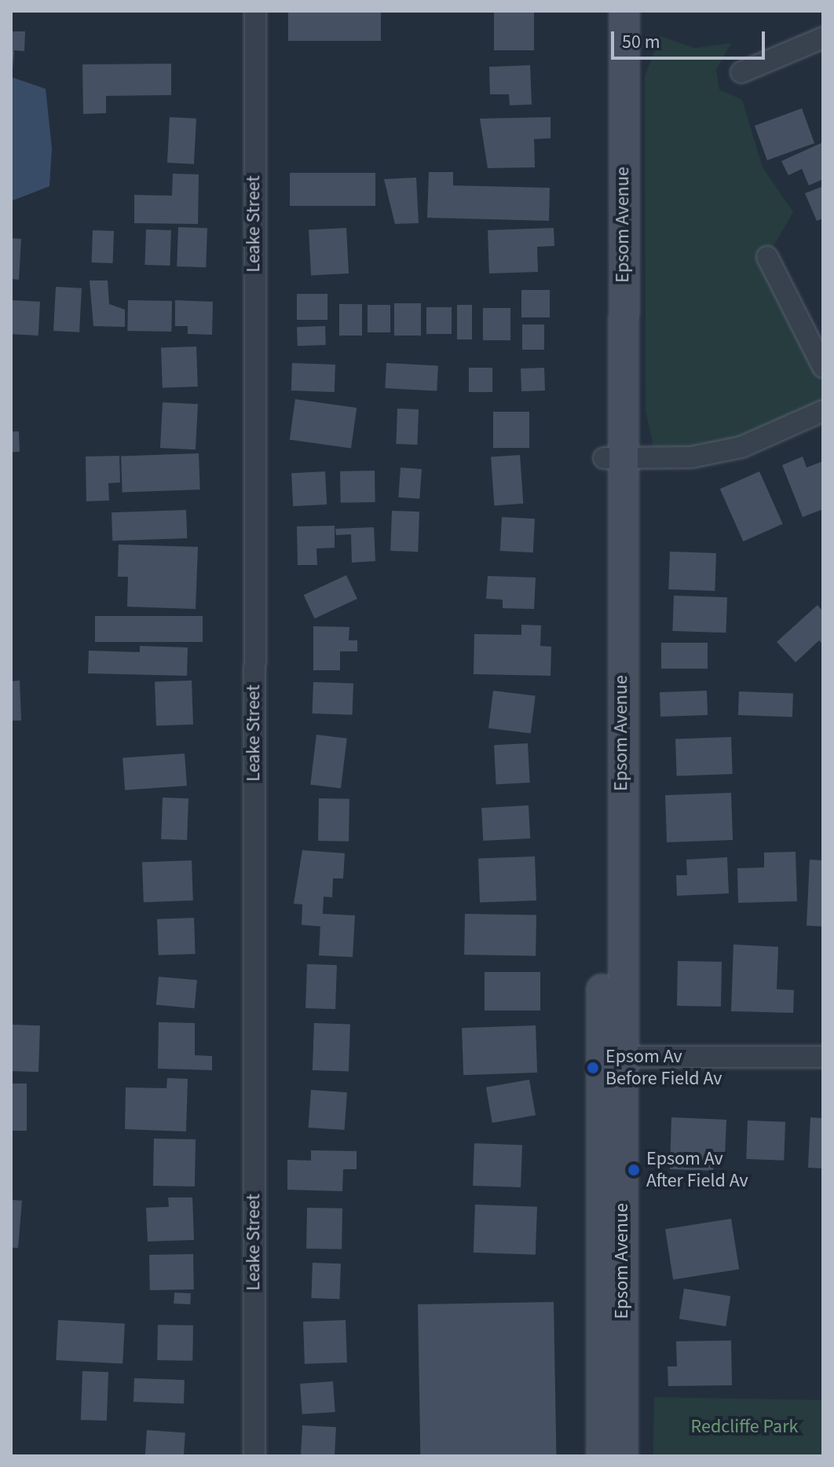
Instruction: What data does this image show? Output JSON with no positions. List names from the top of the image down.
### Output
{
  "streets": {
    "street": ["Leake Street", "Epsom Avenue"]
  },
  "parks": ["Redcliffe Park"],
  "places": ["Epsom Av Before Field Av", "Epsom Av After Field Av"],
  "scale_bar": "50 m"
}
